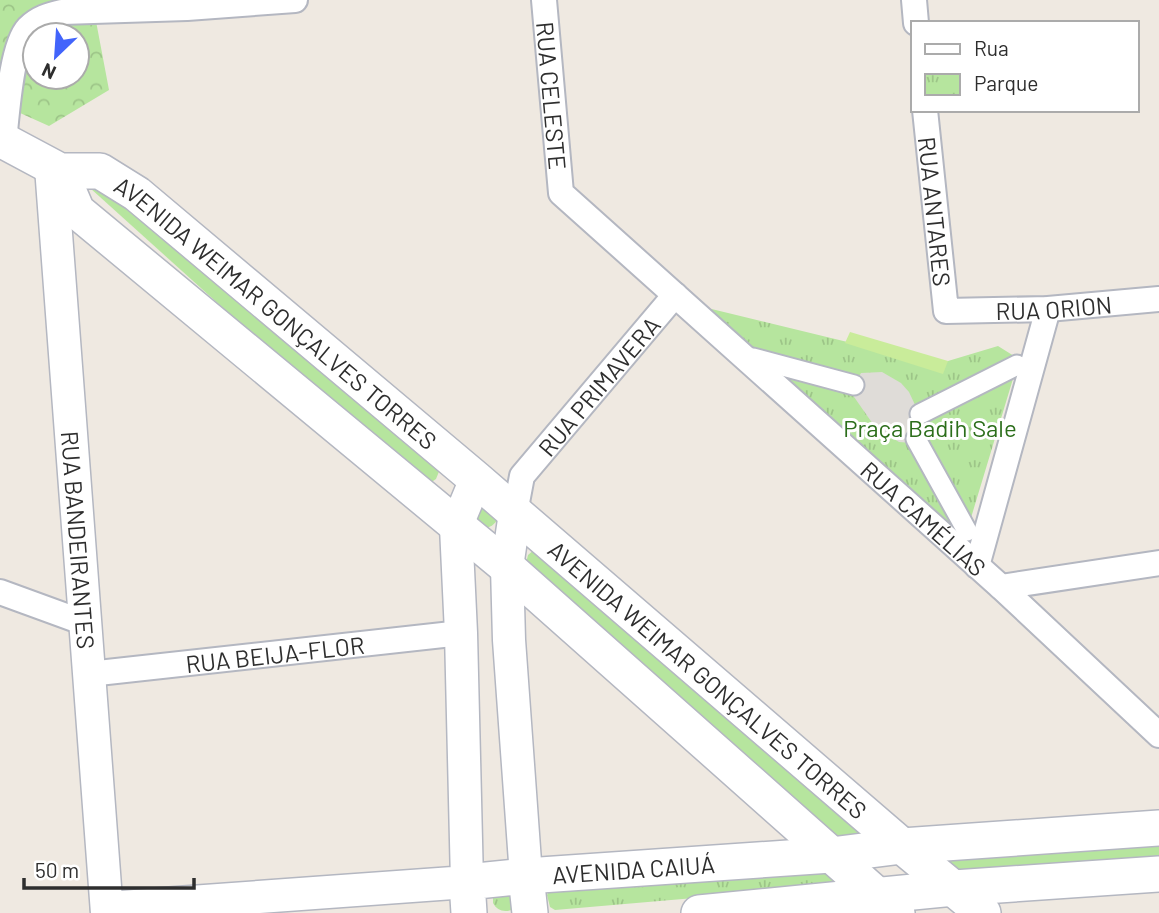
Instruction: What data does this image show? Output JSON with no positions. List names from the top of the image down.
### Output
{
  "streets": {
    "main road": ["AVENIDA WEIMAR GONÇALVES TORRES", "AVENIDA CAIUÁ"],
    "street": [
      "RUA CELESTE",
      "RUA ANTARES",
      "RUA ORION",
      "RUA PRIMAVERA",
      "RUA CAMÉLIAS",
      "RUA BANDEIRANTES",
      "RUA BEIJA-FLOR"
    ]
  },
  "crossings": [
    ["RUA CELESTE", "RUA CAMÉLIAS"],
    ["RUA ANTARES", "RUA ORION"],
    ["AVENIDA WEIMAR GONÇALVES TORRES", "RUA PRIMAVERA"],
    ["AVENIDA WEIMAR GONÇALVES TORRES", "RUA BANDEIRANTES"],
    ["AVENIDA WEIMAR GONÇALVES TORRES", "AVENIDA CAIUÁ"],
    ["RUA PRIMAVERA", "RUA CAMÉLIAS"],
    ["RUA BANDEIRANTES", "RUA BEIJA-FLOR"],
    ["RUA BANDEIRANTES", "AVENIDA CAIUÁ"]
  ],
  "parks": ["Praça Badih Sale"],
  "legend": ["Rua", "Parque"],
  "scale_bar": "50 m",
  "north": "bottom left"
}
